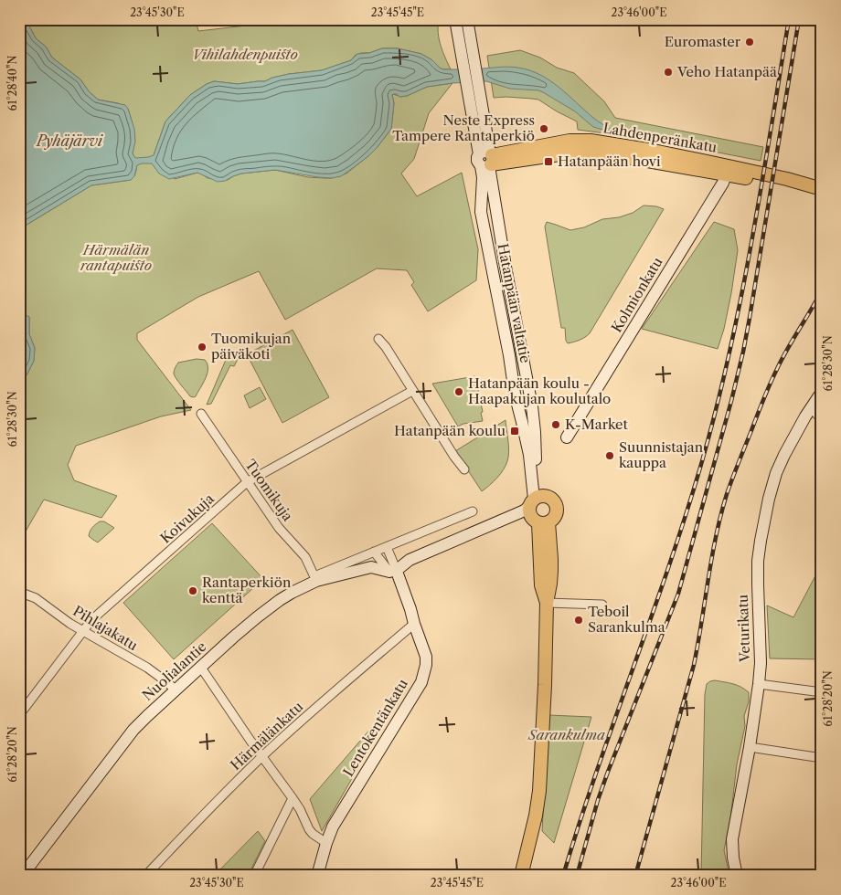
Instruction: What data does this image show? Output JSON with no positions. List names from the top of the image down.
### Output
{
  "streets": {
    "main road": ["Lahdenperänkatu"],
    "street": [
      "Kolmionkatu",
      "Hatanpään valtatie",
      "Tuomikuja",
      "Koivukuja",
      "Pihlajakatu",
      "Veturikatu",
      "Nuolialantie",
      "Lentokentänkatu",
      "Härmälänkatu"
    ]
  },
  "crossings": [
    ["Lahdenperänkatu", "Kolmionkatu"],
    ["Lahdenperänkatu", "Hatanpään valtatie"],
    ["Tuomikuja", "Koivukuja"],
    ["Tuomikuja", "Nuolialantie"],
    ["Koivukuja", "Pihlajakatu"],
    ["Pihlajakatu", "Nuolialantie"],
    ["Nuolialantie", "Lentokentänkatu"],
    ["Lentokentänkatu", "Härmälänkatu"]
  ],
  "water": ["Pyhäjärvi"],
  "parks": ["Vihilahdenpuisto", "Härmälän rantapuisto", "Sarankulma"],
  "places": {
    "other": [
      "Euromaster",
      "Veho Hatanpää",
      "Neste Express Tampere Rantaperkiö",
      "Tuomikujan päiväkoti",
      "Hatanpään koulu - Haapakujan koulutalo",
      "K-Market",
      "Suunnistajan kauppa",
      "Rantaperkiön kenttä",
      "Teboil Sarankulma"
    ],
    "transit": ["Hatanpään hovi", "Hatanpään koulu"]
  },
  "coordinates": [
    "23°45'30\"E",
    "23°45'45\"E",
    "23°46'00\"E",
    "61°28'40\"N",
    "61°28'30\"N",
    "61°28'20\"N"
  ]
}
